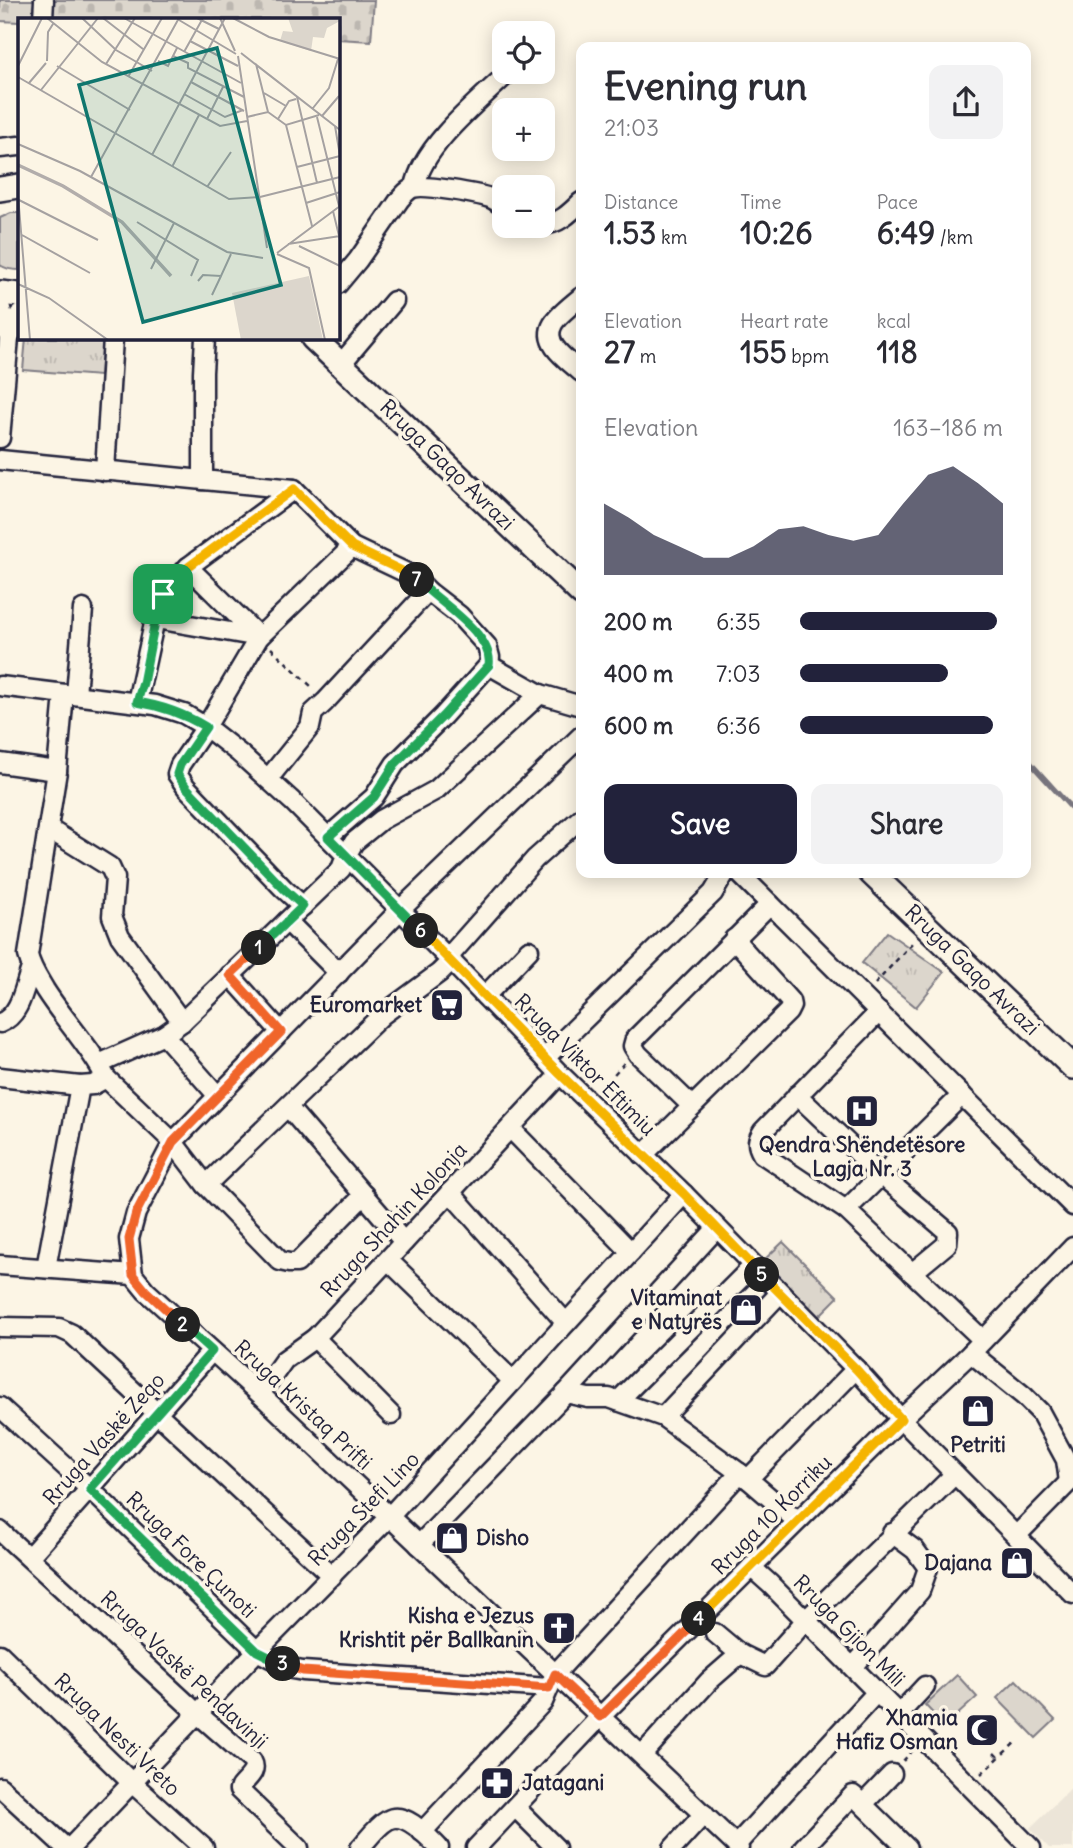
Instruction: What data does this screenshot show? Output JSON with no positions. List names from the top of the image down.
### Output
{
  "streets": {
    "main road": ["Rruga Gaqo Avrazi"],
    "street": [
      "Rruga Viktor Eftimiu",
      "Rruga Shahin Kolonja",
      "Rruga Kristaq Prifti",
      "Rruga Vaskë Zeqo",
      "Rruga Stefi Lino",
      "Rruga 10 Korriku",
      "Rruga Fore Çunoti",
      "Rruga Gjion Mili",
      "Rruga Vaskë Pendavinji",
      "Rruga Nesti Vreto"
    ]
  },
  "crossings": [
    ["Rruga Viktor Eftimiu", "Rruga Shahin Kolonja"],
    ["Rruga Viktor Eftimiu", "Rruga Stefi Lino"],
    ["Rruga Viktor Eftimiu", "Rruga 10 Korriku"],
    ["Rruga Shahin Kolonja", "Rruga Kristaq Prifti"],
    ["Rruga Kristaq Prifti", "Rruga Vaskë Zeqo"],
    ["Rruga Kristaq Prifti", "Rruga Stefi Lino"],
    ["Rruga Kristaq Prifti", "Rruga 10 Korriku"],
    ["Rruga Kristaq Prifti", "Rruga Fore Çunoti"],
    ["Rruga Vaskë Zeqo", "Rruga Fore Çunoti"],
    ["Rruga Vaskë Zeqo", "Rruga Vaskë Pendavinji"],
    ["Rruga Stefi Lino", "Rruga Fore Çunoti"],
    ["Rruga Stefi Lino", "Rruga Vaskë Pendavinji"],
    ["Rruga Stefi Lino", "Rruga Nesti Vreto"],
    ["Rruga 10 Korriku", "Rruga Gjion Mili"]
  ],
  "places": {
    "supermarket": ["Euromarket"],
    "hospital": ["Qendra Shëndetësore Lagja Nr. 3"],
    "shop": [
      "Vitaminat e Natyrës",
      "Petriti",
      "Disho",
      "Dajana"
    ],
    "church": ["Kisha e Jezus Krishtit për Ballkanin"],
    "mosque": ["Xhamia Hafiz Osman"],
    "pharmacy": ["Jatagani"]
  },
  "page": {
    "map_buttons": ["+", "−"],
    "heading": ["Evening run", "21:03"],
    "stats": [
      ["Distance", "1.53 km"],
      ["Time", "10:26"],
      ["Pace", "6:49 /km"],
      ["Elevation", "27 m"],
      ["Heart rate", "155 bpm"],
      ["kcal", "118"]
    ],
    "chart": ["Elevation", "163–186 m"],
    "pins": [
      "7",
      "6",
      "1",
      "5",
      "2",
      "4",
      "3"
    ],
    "list": [
      {
        "name": "200 m",
        "note": "6:35"
      },
      {
        "name": "400 m",
        "note": "7:03"
      },
      {
        "name": "600 m",
        "note": "6:36"
      }
    ],
    "buttons": ["Save", "Share"]
  }
}
